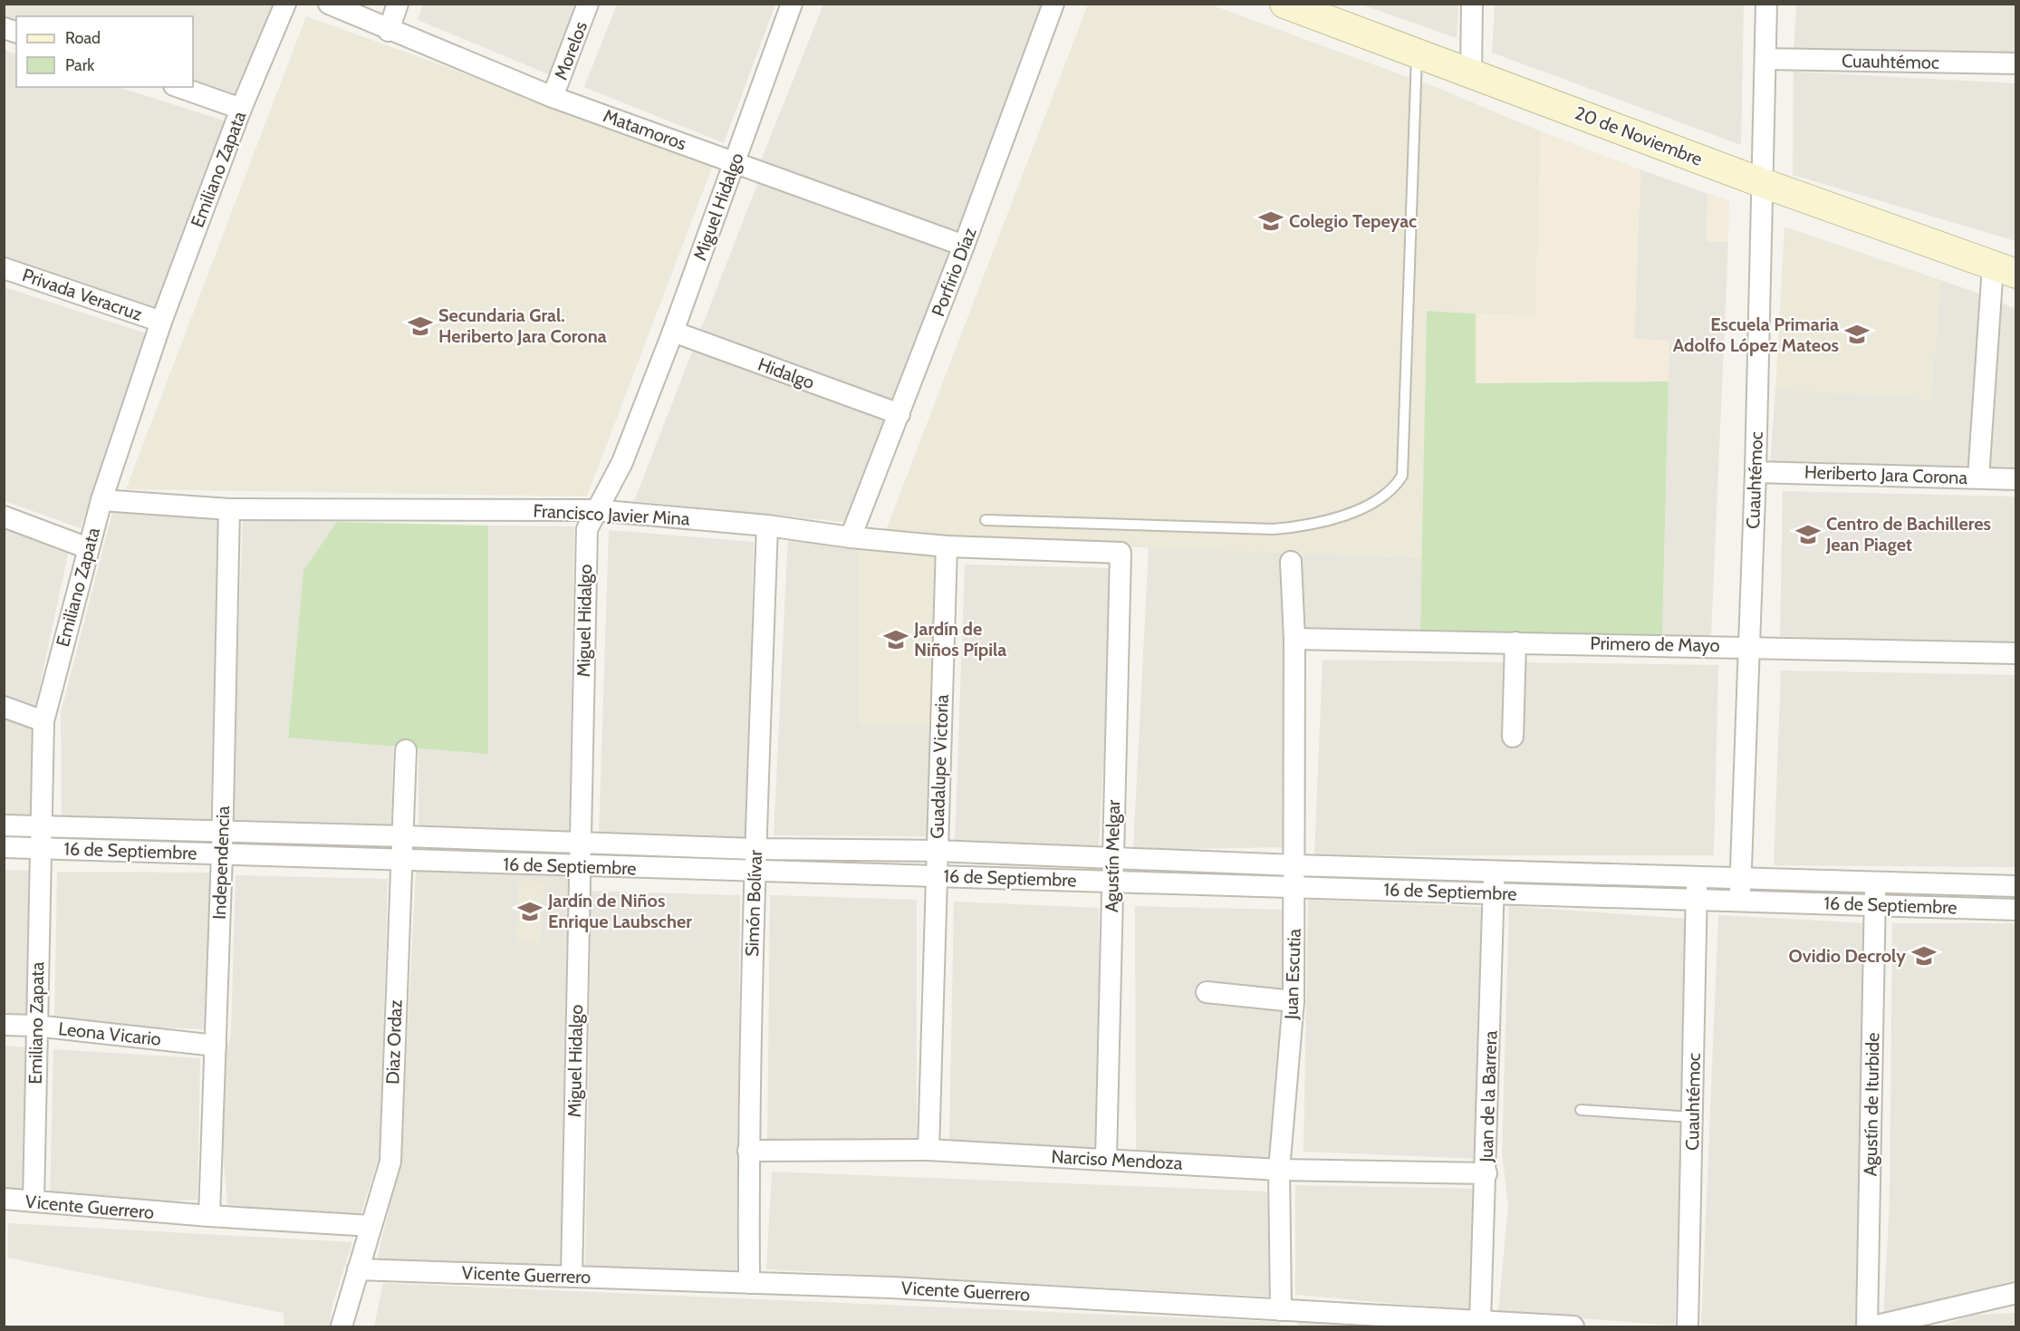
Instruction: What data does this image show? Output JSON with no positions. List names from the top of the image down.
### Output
{
  "streets": {
    "main road": ["20 de Noviembre"],
    "street": [
      "Morelos",
      "Cuauhtémoc",
      "Matamoros",
      "Emiliano Zapata",
      "Miguel Hidalgo",
      "Porfirio Díaz",
      "Privada Veracruz",
      "Hidalgo",
      "Heriberto Jara Corona",
      "Francisco Javier Mina",
      "Primero de Mayo",
      "Guadalupe Victoria",
      "16 de Septiembre",
      "Agustín Melgar",
      "Independencia",
      "Simón Bolívar",
      "Juan Escutia",
      "Leona Vicario",
      "Diaz Ordaz",
      "Juan de la Barrera",
      "Agustín de Iturbide",
      "Narciso Mendoza",
      "Vicente Guerrero"
    ]
  },
  "crossings": [
    ["Morelos", "Matamoros"],
    ["Cuauhtémoc", "20 de Noviembre"],
    ["Cuauhtémoc", "Heriberto Jara Corona"],
    ["Cuauhtémoc", "Primero de Mayo"],
    ["Cuauhtémoc", "16 de Septiembre"],
    ["Matamoros", "Miguel Hidalgo"],
    ["Matamoros", "Porfirio Díaz"],
    ["20 de Noviembre", "Heriberto Jara Corona"],
    ["Emiliano Zapata", "Privada Veracruz"],
    ["Emiliano Zapata", "Francisco Javier Mina"],
    ["Emiliano Zapata", "16 de Septiembre"],
    ["Emiliano Zapata", "Leona Vicario"],
    ["Emiliano Zapata", "Vicente Guerrero"],
    ["Miguel Hidalgo", "Hidalgo"],
    ["Miguel Hidalgo", "Francisco Javier Mina"],
    ["Miguel Hidalgo", "16 de Septiembre"],
    ["Miguel Hidalgo", "Vicente Guerrero"],
    ["Porfirio Díaz", "Hidalgo"],
    ["Porfirio Díaz", "Francisco Javier Mina"],
    ["Francisco Javier Mina", "Guadalupe Victoria"],
    ["Francisco Javier Mina", "Agustín Melgar"],
    ["Francisco Javier Mina", "Independencia"],
    ["Francisco Javier Mina", "Simón Bolívar"],
    ["Primero de Mayo", "Juan Escutia"],
    ["Guadalupe Victoria", "16 de Septiembre"],
    ["Guadalupe Victoria", "Narciso Mendoza"],
    ["16 de Septiembre", "Agustín Melgar"],
    ["16 de Septiembre", "Independencia"],
    ["16 de Septiembre", "Simón Bolívar"],
    ["16 de Septiembre", "Juan Escutia"],
    ["16 de Septiembre", "Diaz Ordaz"],
    ["16 de Septiembre", "Juan de la Barrera"],
    ["16 de Septiembre", "Agustín de Iturbide"],
    ["Agustín Melgar", "Narciso Mendoza"],
    ["Independencia", "Leona Vicario"],
    ["Independencia", "Vicente Guerrero"],
    ["Simón Bolívar", "Narciso Mendoza"],
    ["Simón Bolívar", "Vicente Guerrero"],
    ["Juan Escutia", "Narciso Mendoza"],
    ["Juan Escutia", "Vicente Guerrero"],
    ["Diaz Ordaz", "Vicente Guerrero"],
    ["Juan de la Barrera", "Narciso Mendoza"],
    ["Juan de la Barrera", "Vicente Guerrero"]
  ],
  "places": {
    "school or university": [
      "Colegio Tepeyac",
      "Secundaria Gral. Heriberto Jara Corona",
      "Escuela Primaria Adolfo López Mateos",
      "Centro de Bachilleres Jean Piaget",
      "Jardín de Niños Pípila",
      "Jardín de Niños Enrique Laubscher",
      "Ovidio Decroly"
    ]
  },
  "legend": ["Road", "Park"]
}
